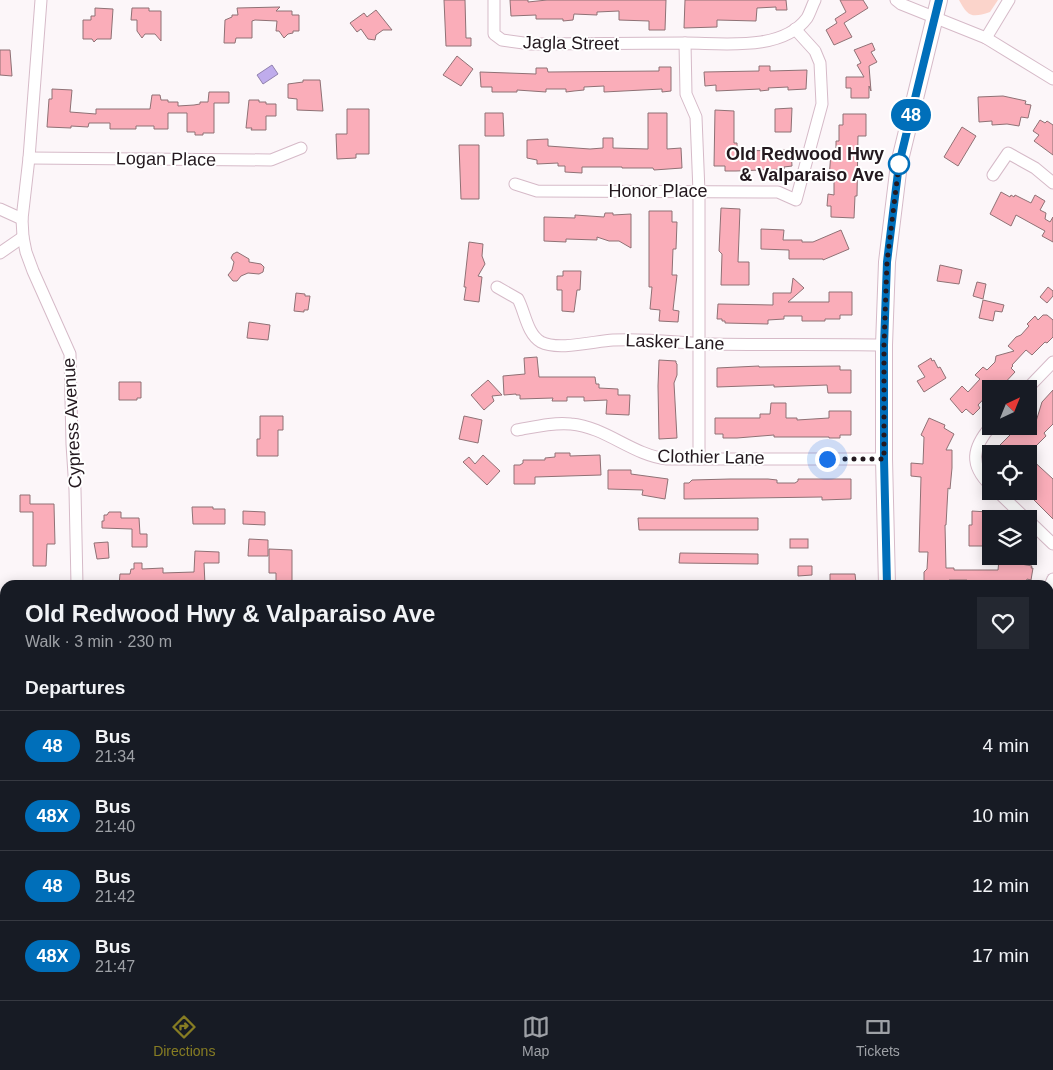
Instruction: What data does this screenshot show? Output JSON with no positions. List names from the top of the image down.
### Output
{
  "streets": {
    "street": [
      "Jagla Street",
      "Logan Place",
      "Honor Place",
      "Lasker Lane",
      "Cypress Avenue",
      "Clothier Lane"
    ]
  },
  "crossings": [
    ["Jagla Street", "Honor Place"],
    ["Logan Place", "Cypress Avenue"]
  ],
  "places": ["Old Redwood Hwy & Valparaiso Ave"],
  "lines": ["bus line 48"],
  "north": "top right",
  "page": {
    "on_map": "48",
    "heading": [
      ["Old Redwood Hwy & Valparaiso Ave", "Walk · 3 min · 230 m"],
      "Departures"
    ],
    "list": [
      {
        "mark": "48",
        "name": "Bus",
        "note": "21:34",
        "value": "4 min"
      },
      {
        "mark": "48X",
        "name": "Bus",
        "note": "21:40",
        "value": "10 min"
      },
      {
        "mark": "48",
        "name": "Bus",
        "note": "21:42",
        "value": "12 min"
      },
      {
        "mark": "48X",
        "name": "Bus",
        "note": "21:47",
        "value": "17 min"
      }
    ],
    "tabs": ["Directions", "Map", "Tickets"]
  }
}
